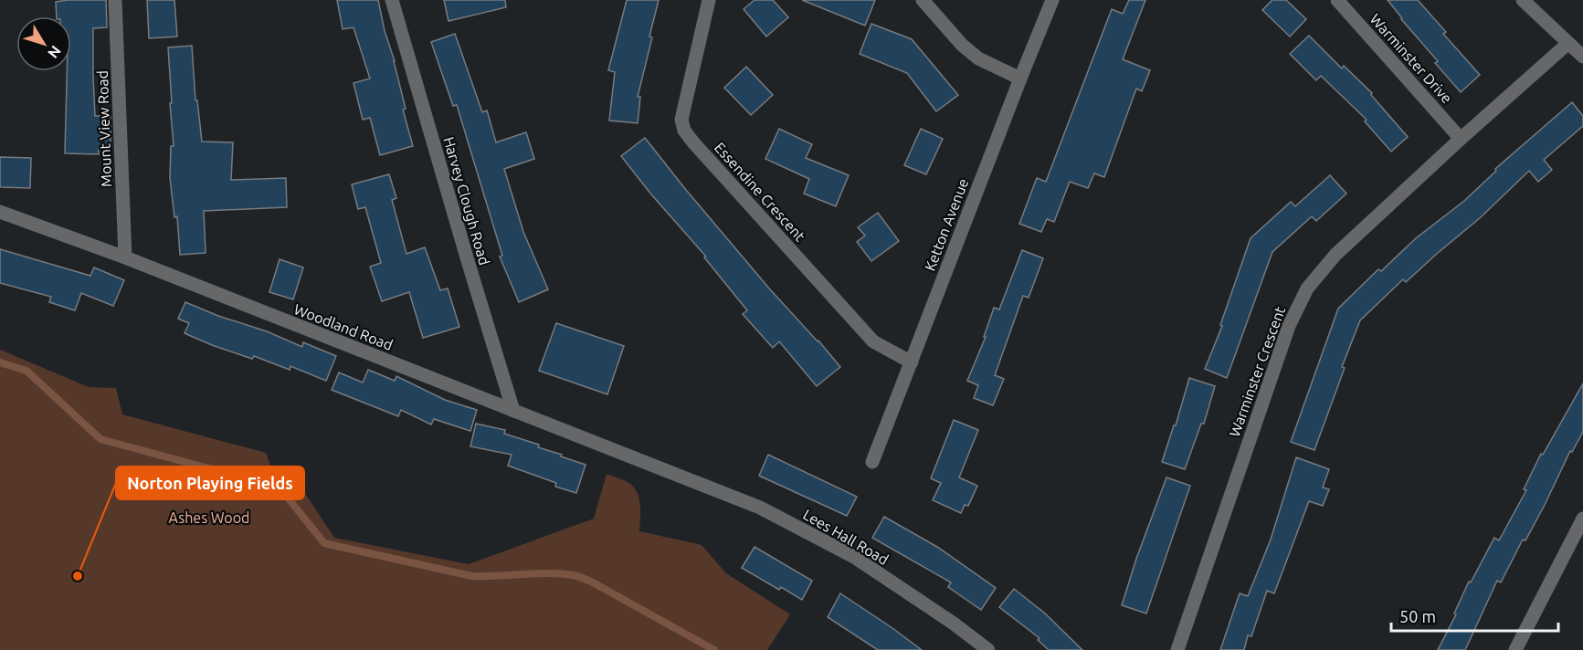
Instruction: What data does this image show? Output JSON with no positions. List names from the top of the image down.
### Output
{
  "streets": {
    "street": [
      "Warminster Drive",
      "Mount View Road",
      "Essendine Crescent",
      "Harvey Clough Road",
      "Ketton Avenue",
      "Woodland Road",
      "Warminster Crescent",
      "Lees Hall Road"
    ]
  },
  "crossings": [
    ["Warminster Drive", "Warminster Crescent"],
    ["Mount View Road", "Woodland Road"],
    ["Essendine Crescent", "Ketton Avenue"],
    ["Harvey Clough Road", "Woodland Road"],
    ["Woodland Road", "Lees Hall Road"]
  ],
  "parks": ["Ashes Wood"],
  "places": ["Norton Playing Fields"],
  "scale_bar": "50 m",
  "north": "bottom right"
}
